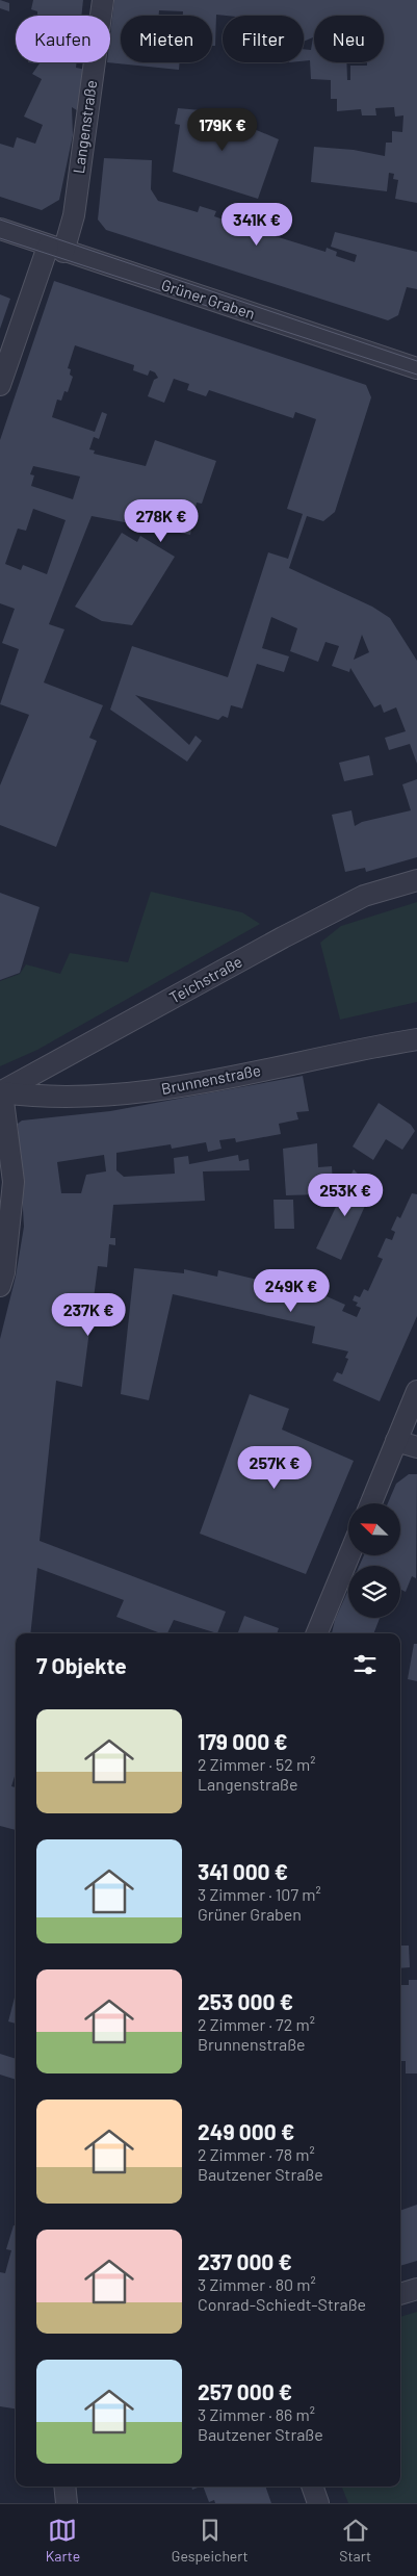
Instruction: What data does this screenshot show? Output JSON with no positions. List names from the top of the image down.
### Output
{
  "streets": {
    "street": [
      "Langenstraße",
      "Grüner Graben",
      "Teichstraße",
      "Brunnenstraße"
    ]
  },
  "crossings": [
    ["Langenstraße", "Grüner Graben"],
    ["Teichstraße", "Brunnenstraße"]
  ],
  "north": "top left",
  "page": {
    "chip": [
      "Kaufen",
      "Mieten",
      "Filter",
      "Neu"
    ],
    "price": [
      "179K €",
      "341K €",
      "278K €",
      "253K €",
      "249K €",
      "237K €",
      "257K €"
    ],
    "heading": "7 Objekte",
    "list": [
      {
        "name": "179 000 €",
        "note": "2 Zimmer · 52 m² · Langenstraße"
      },
      {
        "name": "341 000 €",
        "note": "3 Zimmer · 107 m² · Grüner Graben"
      },
      {
        "name": "253 000 €",
        "note": "2 Zimmer · 72 m² · Brunnenstraße"
      },
      {
        "name": "249 000 €",
        "note": "2 Zimmer · 78 m² · Bautzener Straße"
      },
      {
        "name": "237 000 €",
        "note": "3 Zimmer · 80 m² · Conrad-Schiedt-Straße"
      },
      {
        "name": "257 000 €",
        "note": "3 Zimmer · 86 m² · Bautzener Straße"
      }
    ],
    "tabs": ["Karte", "Gespeichert", "Start"]
  }
}
